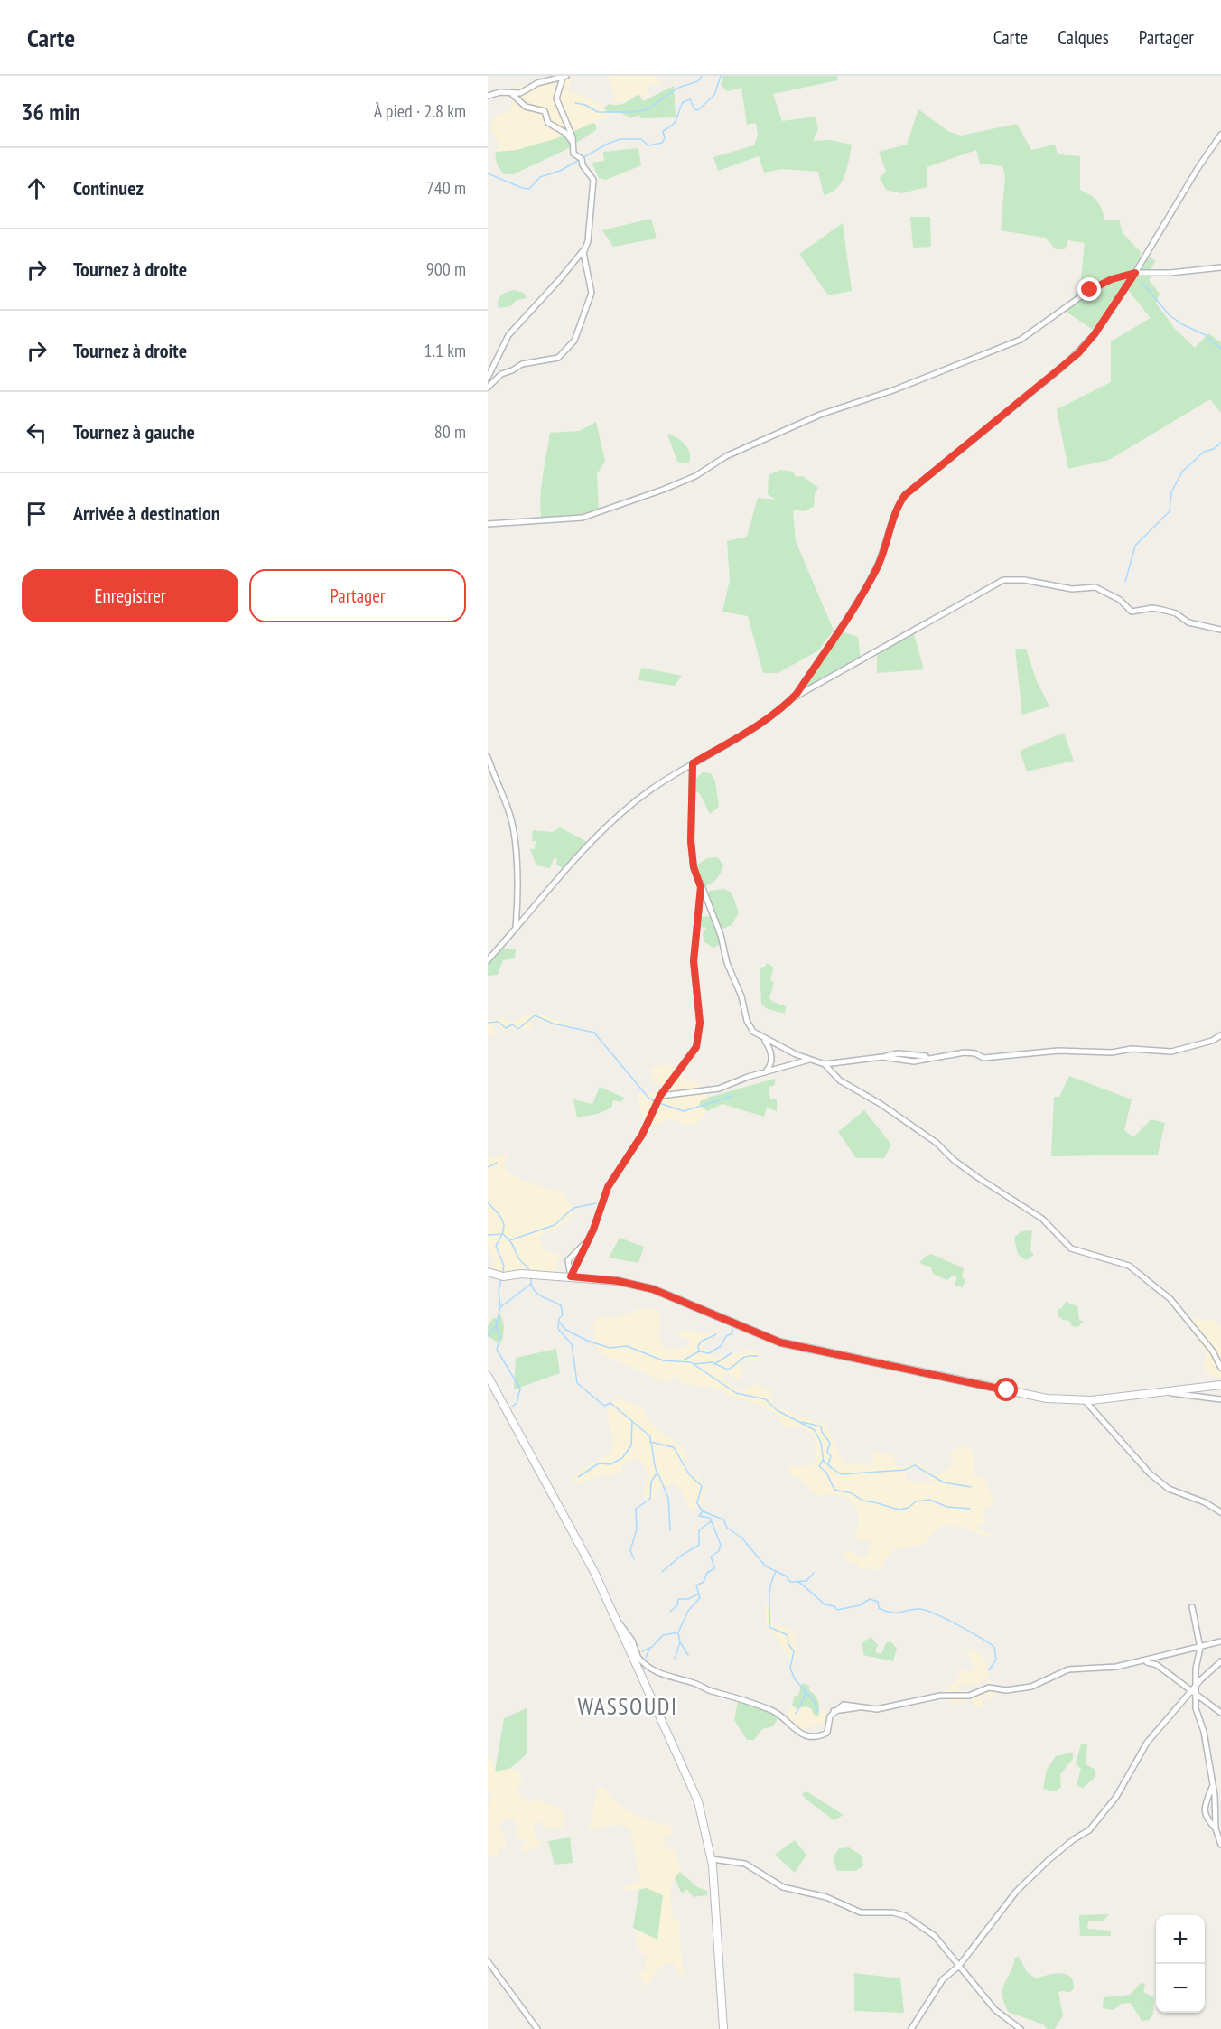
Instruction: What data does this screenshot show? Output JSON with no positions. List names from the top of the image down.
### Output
{
  "districts": ["WASSOUDI"],
  "page": {
    "header": "Carte",
    "nav": ["Carte", "Calques", "Partager"],
    "heading": ["36 min", "À pied · 2.8 km"],
    "list": [
      ["Continuez", "740 m"],
      ["Tournez à droite", "900 m"],
      ["Tournez à droite", "1.1 km"],
      ["Tournez à gauche", "80 m"],
      "Arrivée à destination"
    ],
    "buttons": ["Enregistrer", "Partager"],
    "map_buttons": ["+", "−"]
  }
}
